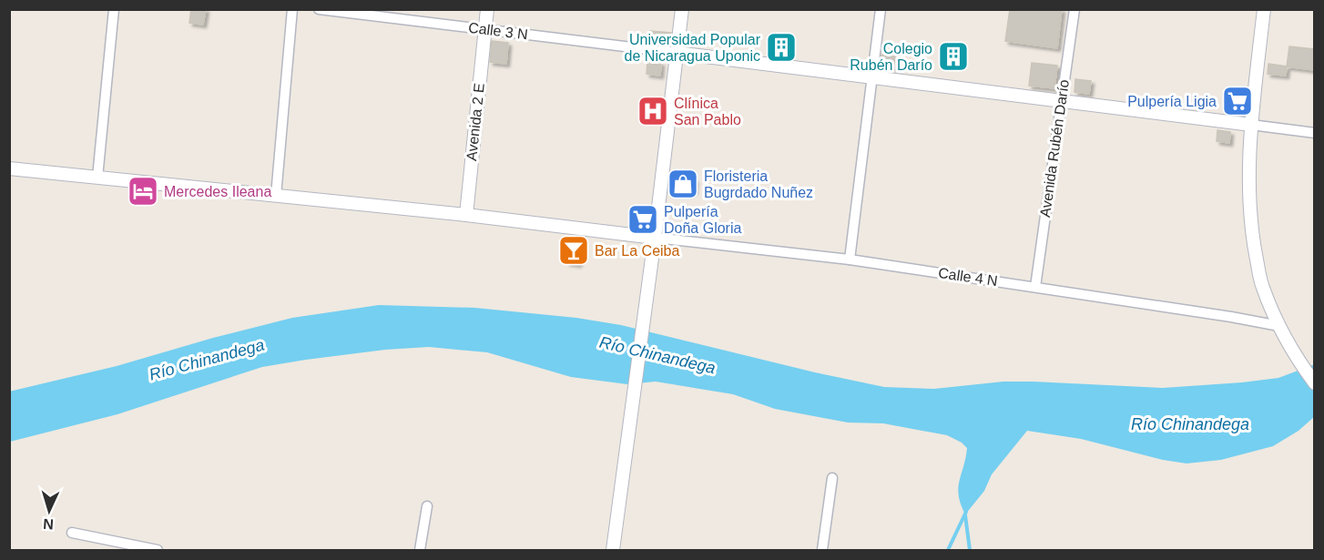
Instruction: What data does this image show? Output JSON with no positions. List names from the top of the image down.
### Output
{
  "streets": {
    "street": [
      "Calle 3 N",
      "Avenida 2 E",
      "Avenida Rubén Darío",
      "Calle 4 N"
    ]
  },
  "crossings": [
    ["Calle 3 N", "Avenida 2 E"],
    ["Avenida Rubén Darío", "Calle 4 N"]
  ],
  "water": ["Río Chinandega"],
  "places": {
    "building": ["Universidad Popular de Nicaragua Uponic", "Colegio Rubén Darío"],
    "supermarket": ["Pulpería Ligia", "Pulpería Doña Gloria"],
    "hospital": ["Clínica San Pablo"],
    "shop": ["Floristeria Bugrdado Nuñez"],
    "hotel": ["Mercedes Ileana"],
    "bar": ["Bar La Ceiba"]
  },
  "north": "bottom"
}
